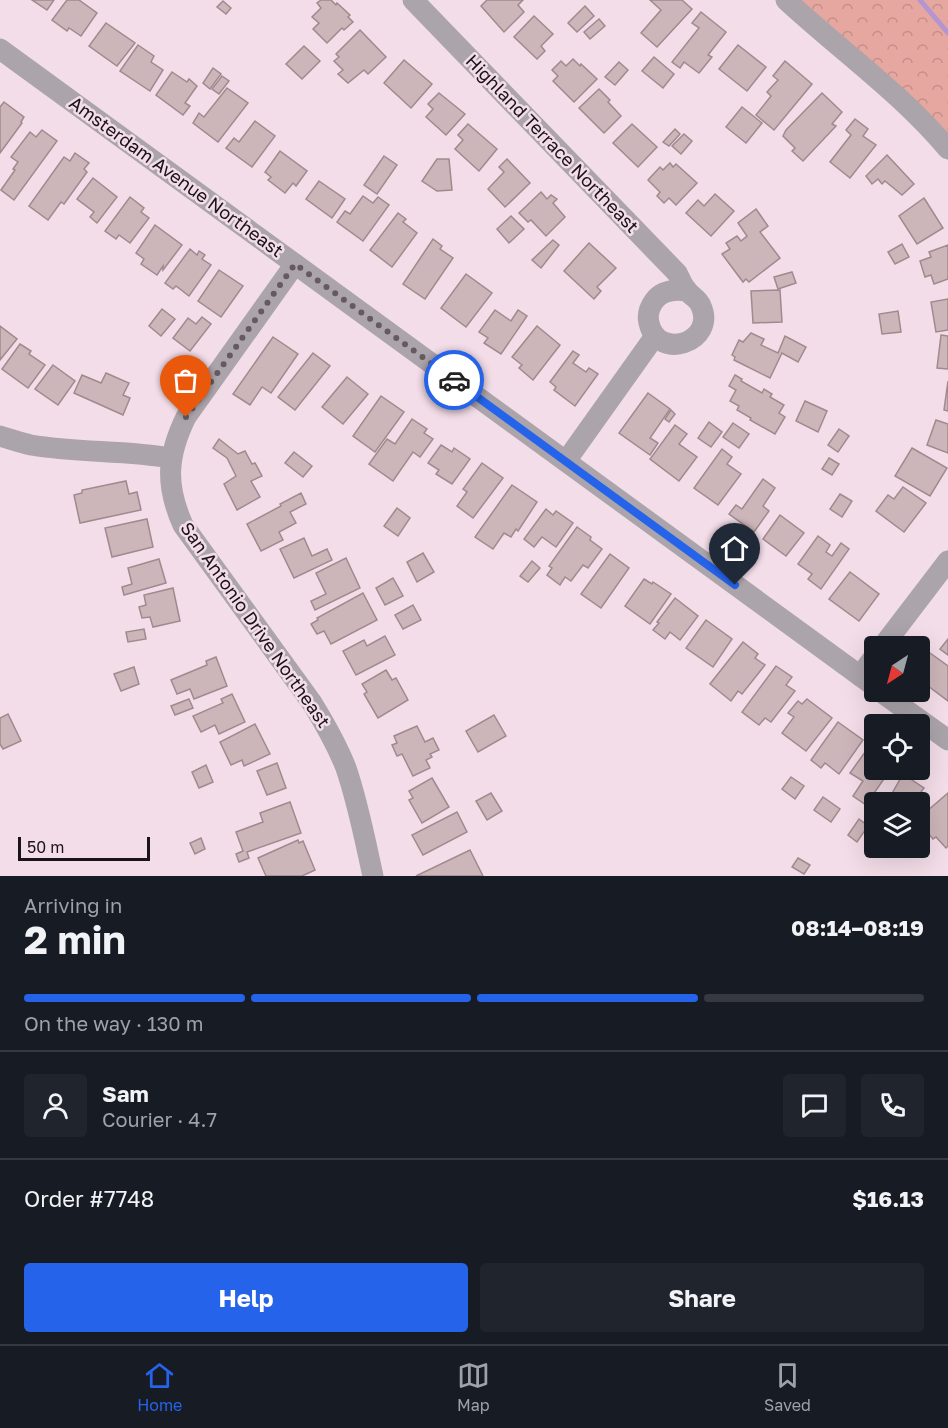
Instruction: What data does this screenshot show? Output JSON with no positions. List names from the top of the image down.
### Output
{
  "streets": {
    "street": ["Highland Terrace Northeast", "Amsterdam Avenue Northeast", "San Antonio Drive Northeast"]
  },
  "crossings": [
    ["Amsterdam Avenue Northeast", "San Antonio Drive Northeast"]
  ],
  "scale_bar": "50 m",
  "north": "bottom left",
  "page": {
    "scale": "50 m",
    "heading": ["2 min", "Arriving in", "08:14–08:19"],
    "panel": [
      "Sam",
      "Courier · 4.7",
      "Order #7748",
      "$16.13"
    ],
    "bar": "On the way · 130 m",
    "buttons": ["Help", "Share"],
    "tabs": ["Home", "Map", "Saved"]
  }
}
